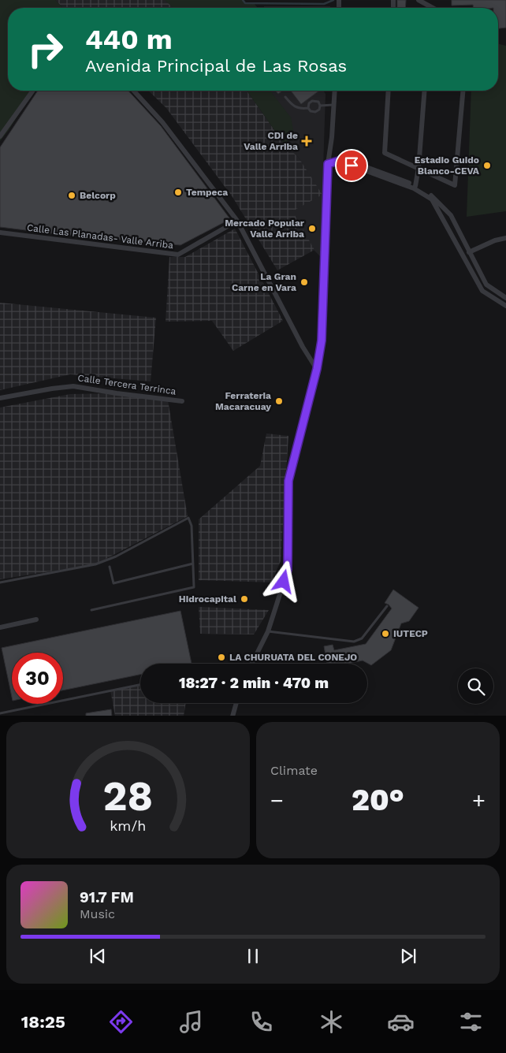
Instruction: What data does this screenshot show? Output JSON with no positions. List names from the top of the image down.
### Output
{
  "streets": {
    "street": ["Calle Las Planadas- Valle Arriba", "Calle Tercera Terrinca"]
  },
  "places": {
    "health": ["CDI de Valle Arriba"],
    "other": [
      "Estadio Guido Blanco-CEVA",
      "Tempeca",
      "Belcorp",
      "Mercado Popular Valle Arriba",
      "La Gran Carne en Vara",
      "Ferrateria Macaracuay",
      "Hidrocapital",
      "IUTECP",
      "LA CHURUATA DEL CONEJO"
    ]
  },
  "page": {
    "turn": ["440 m", "Avenida Principal de Las Rosas"],
    "limit": "30",
    "trip": "18:27 · 2 min · 470 m",
    "tile": "Climate",
    "heat": ["−", "20°", "+"],
    "song": ["91.7 FM", "Music"],
    "tabs": "18:25",
    "gauge": ["28", "km/h"]
  }
}
